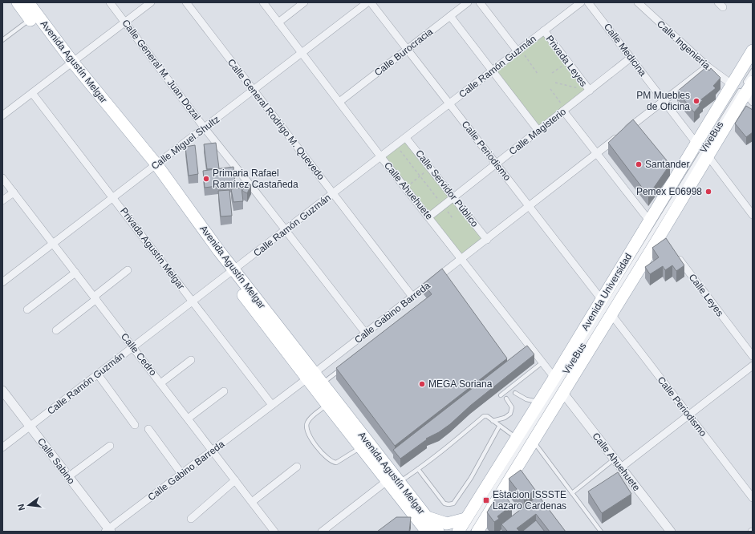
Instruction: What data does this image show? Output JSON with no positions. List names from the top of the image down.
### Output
{
  "streets": {
    "main road": ["Avenida Agustín Melgar", "Avenida Universidad"],
    "street": [
      "Calle Ingeniería",
      "Calle Medicina",
      "Calle Burocracia",
      "Privada Leyes",
      "Calle Ramón Guzmán",
      "Calle General M. Juan Dozal",
      "Calle General Rodrigo M. Quevedo",
      "Calle Magisterio",
      "Calle Miguel Shultz",
      "Calle Periodismo",
      "Calle Servidor Público",
      "Calle Ahuehuete",
      "Privada Agustín Melgar",
      "Calle Leyes",
      "Calle Gabino Barreda",
      "Calle Cedro",
      "Calle Sabino"
    ],
    "lane": ["ViveBus"]
  },
  "crossings": [
    ["Calle Ingeniería", "Avenida Universidad"],
    ["Calle Ingeniería", "Calle Gabino Barreda"],
    ["Calle Medicina", "Calle Magisterio"],
    ["Calle Medicina", "Avenida Universidad"],
    ["Calle Medicina", "Calle Gabino Barreda"],
    ["Calle Burocracia", "Calle Periodismo"],
    ["Calle Burocracia", "Calle Ahuehuete"],
    ["Privada Leyes", "Calle Ramón Guzmán"],
    ["Privada Leyes", "Calle Magisterio"],
    ["Avenida Agustín Melgar", "Calle Ramón Guzmán"],
    ["Avenida Agustín Melgar", "Calle Miguel Shultz"],
    ["Avenida Agustín Melgar", "Calle Gabino Barreda"],
    ["Calle Ramón Guzmán", "Calle General M. Juan Dozal"],
    ["Calle Ramón Guzmán", "Calle General Rodrigo M. Quevedo"],
    ["Calle Ramón Guzmán", "Calle Periodismo"],
    ["Calle Ramón Guzmán", "Calle Servidor Público"],
    ["Calle Ramón Guzmán", "Calle Ahuehuete"],
    ["Calle Ramón Guzmán", "Privada Agustín Melgar"],
    ["Calle Ramón Guzmán", "Calle Cedro"],
    ["Calle Ramón Guzmán", "Calle Sabino"],
    ["Calle General M. Juan Dozal", "Calle Miguel Shultz"],
    ["Calle General M. Juan Dozal", "Calle Gabino Barreda"],
    ["Calle General Rodrigo M. Quevedo", "Calle Miguel Shultz"],
    ["Calle General Rodrigo M. Quevedo", "Calle Gabino Barreda"],
    ["Calle Magisterio", "Calle Periodismo"],
    ["Calle Magisterio", "Calle Servidor Público"],
    ["Calle Magisterio", "Calle Ahuehuete"],
    ["Calle Miguel Shultz", "Calle Ahuehuete"],
    ["Calle Miguel Shultz", "Privada Agustín Melgar"],
    ["Calle Miguel Shultz", "Calle Cedro"],
    ["Calle Periodismo", "Avenida Universidad"],
    ["Calle Periodismo", "Calle Gabino Barreda"],
    ["Calle Servidor Público", "Calle Gabino Barreda"],
    ["Calle Ahuehuete", "Avenida Universidad"],
    ["Calle Ahuehuete", "Calle Gabino Barreda"],
    ["Privada Agustín Melgar", "Calle Gabino Barreda"],
    ["Calle Gabino Barreda", "Calle Cedro"],
    ["Calle Gabino Barreda", "Calle Sabino"]
  ],
  "places": {
    "other": [
      "PM Muebles de Oficina",
      "Santander",
      "Primaria Rafael Ramírez Castañeda",
      "Pemex E06998",
      "MEGA Soriana"
    ],
    "transit": ["Estacion ISSSTE Lazaro Cardenas"]
  },
  "north": "left"
}
